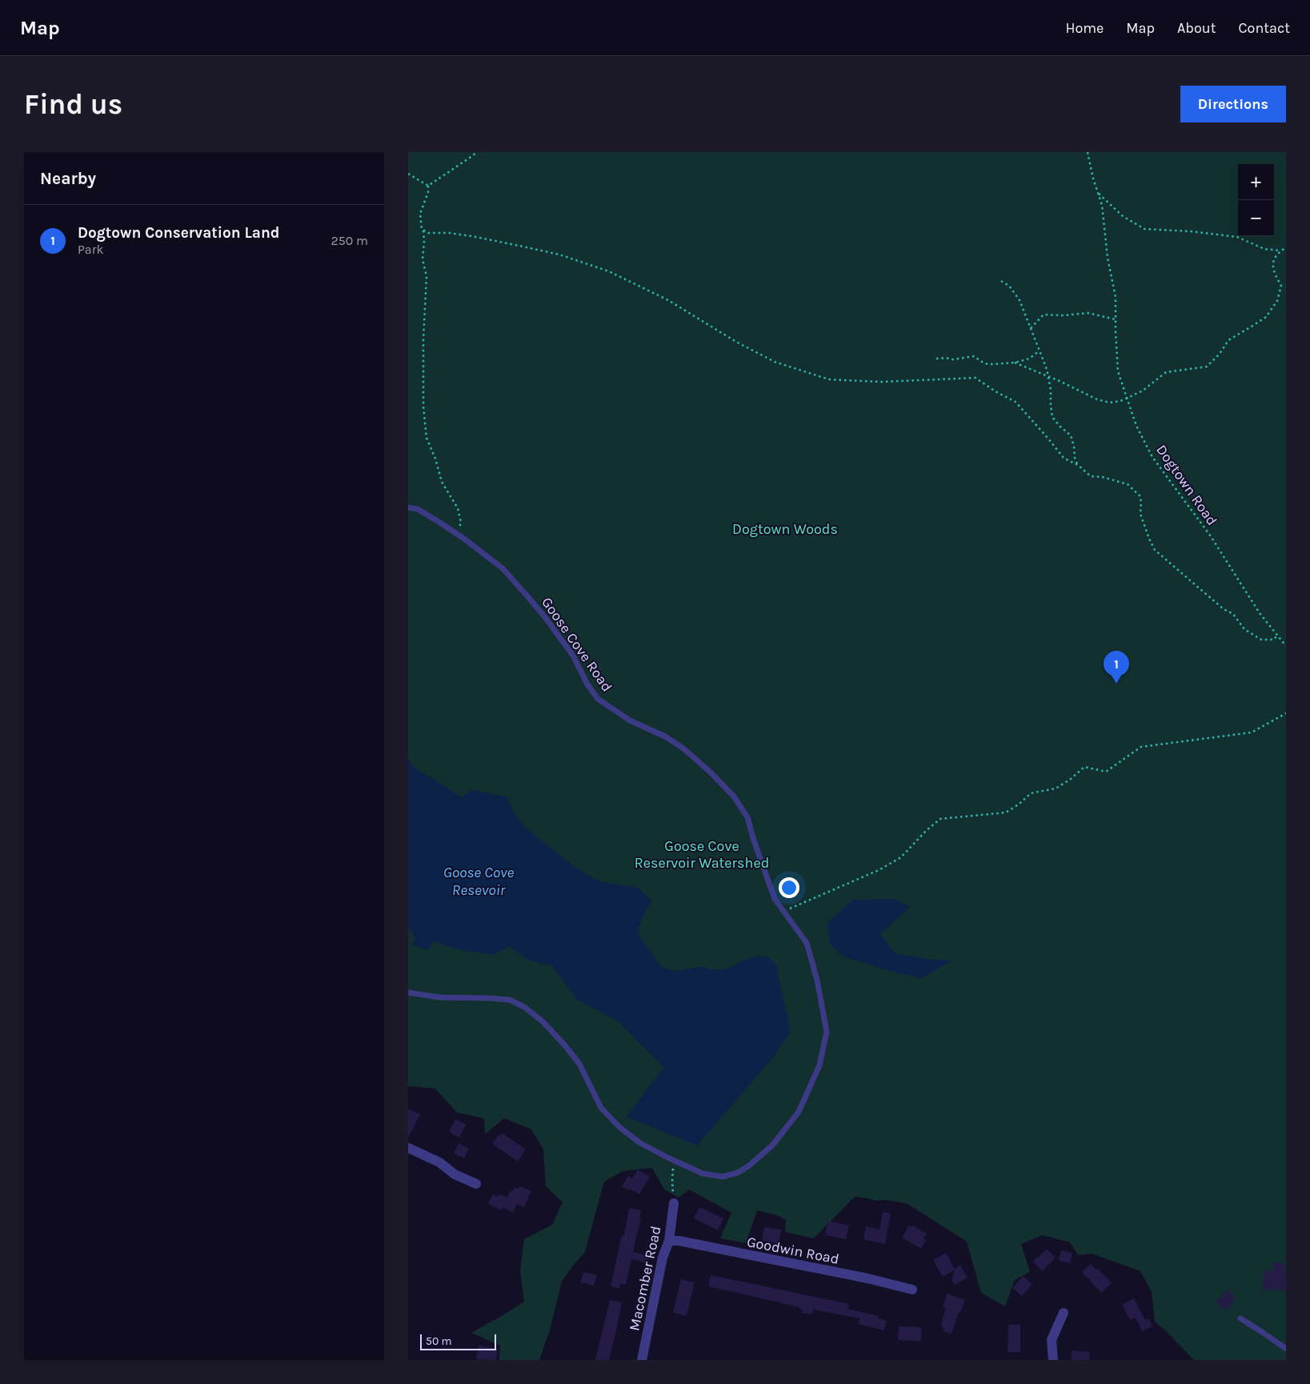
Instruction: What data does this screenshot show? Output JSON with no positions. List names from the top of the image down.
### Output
{
  "streets": {
    "street": ["Goodwin Road", "Macomber Road"],
    "lane": ["Goose Cove Road"],
    "path": ["Dogtown Road"]
  },
  "crossings": [
    ["Goodwin Road", "Macomber Road"]
  ],
  "water": ["Goose Cove Resevoir"],
  "parks": ["Dogtown Woods", "Goose Cove Reservoir Watershed"],
  "scale_bar": "50 m",
  "page": {
    "header": "Map",
    "nav": [
      "Home",
      "Map",
      "About",
      "Contact"
    ],
    "buttons": "Directions",
    "title": "Find us",
    "heading": "Nearby",
    "map_buttons": ["+", "−"],
    "list": [
      {
        "mark": "1",
        "name": "Dogtown Conservation Land",
        "note": "Park",
        "value": "250 m"
      }
    ],
    "pins": "1",
    "scale": "50 m"
  }
}
